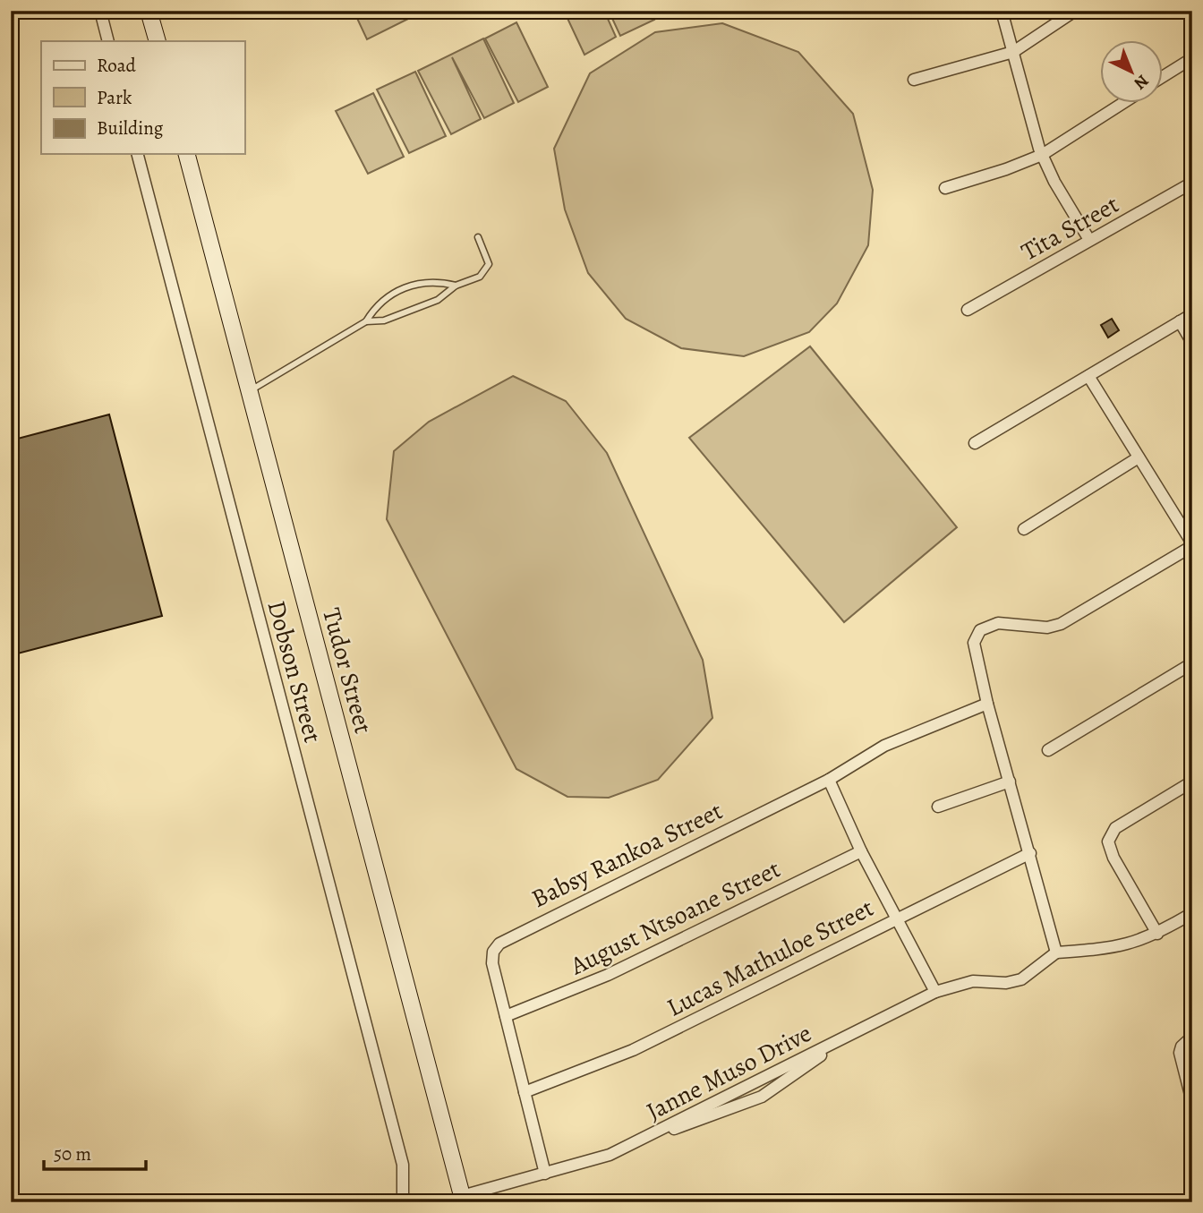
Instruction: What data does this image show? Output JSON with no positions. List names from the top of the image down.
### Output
{
  "streets": {
    "street": [
      "Tita Street",
      "Tudor Street",
      "Dobson Street",
      "Babsy Rankoa Street",
      "August Ntsoane Street",
      "Lucas Mathuloe Street",
      "Janne Muso Drive"
    ]
  },
  "crossings": [
    ["Tudor Street", "Janne Muso Drive"],
    ["Babsy Rankoa Street", "August Ntsoane Street"],
    ["Babsy Rankoa Street", "Lucas Mathuloe Street"],
    ["Babsy Rankoa Street", "Janne Muso Drive"]
  ],
  "legend": ["Road", "Park", "Building"],
  "scale_bar": "50 m",
  "north": "bottom right"
}
